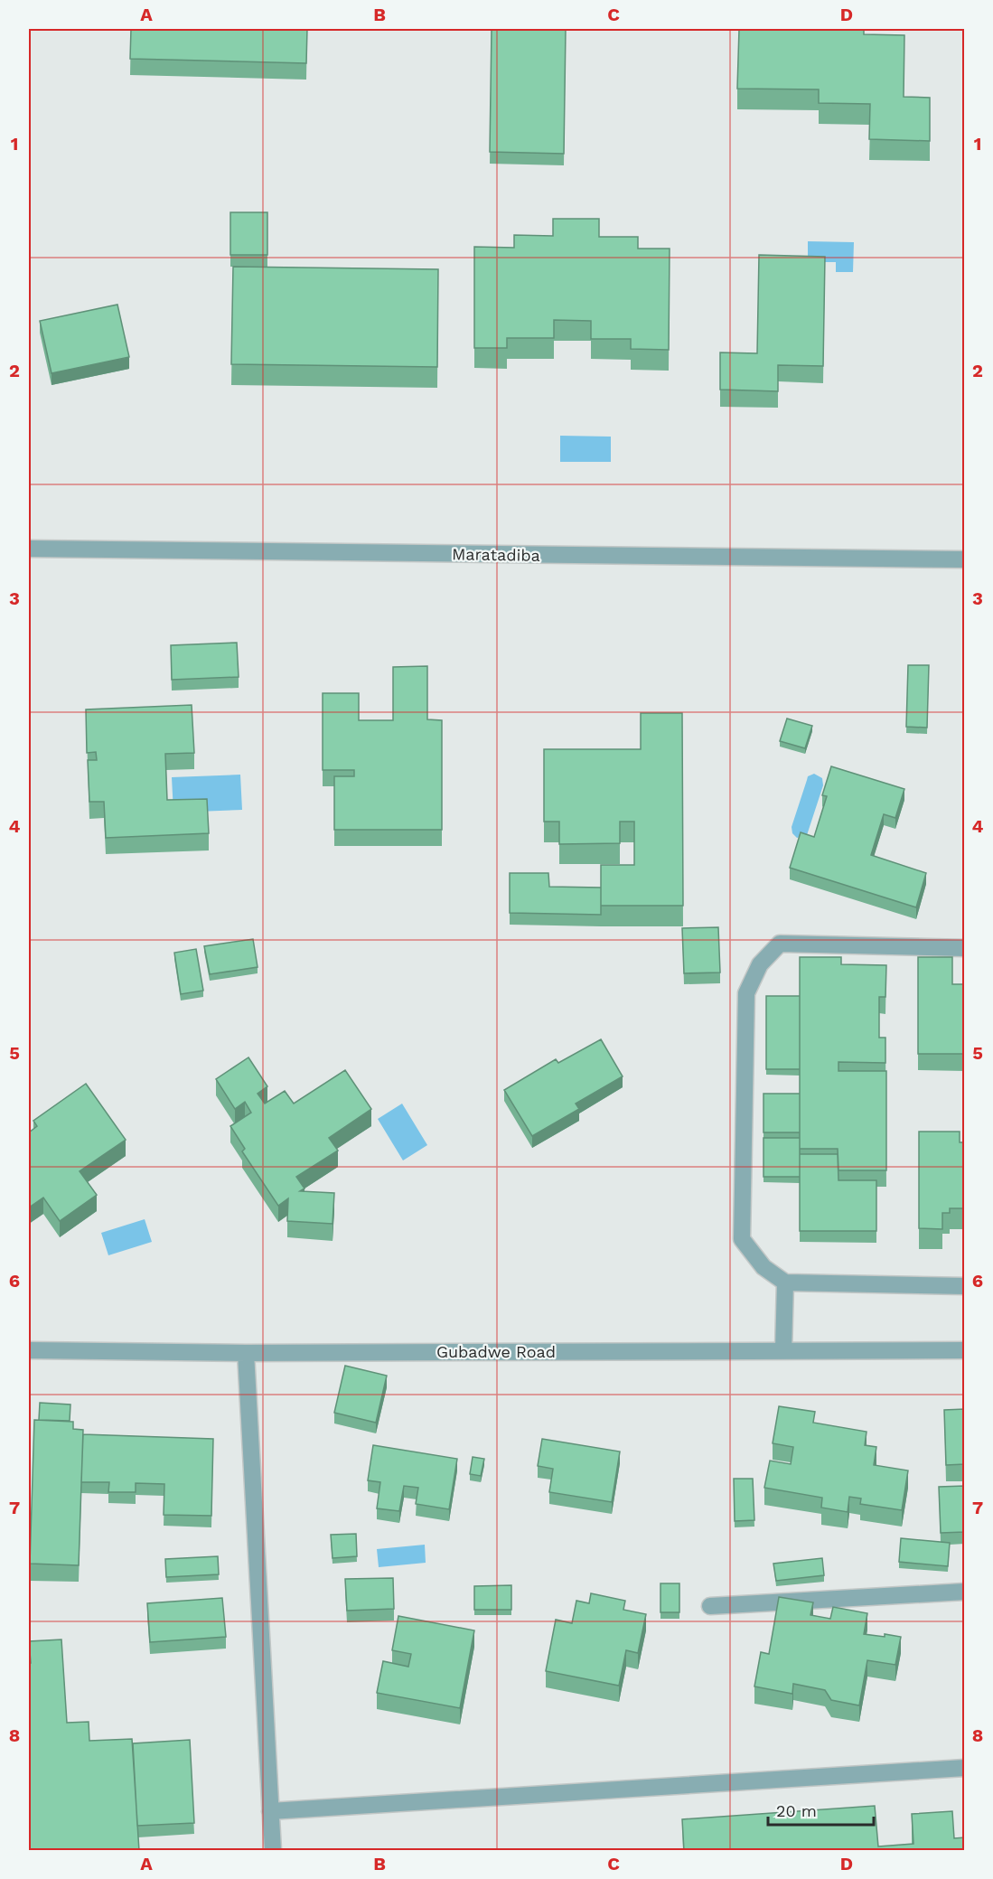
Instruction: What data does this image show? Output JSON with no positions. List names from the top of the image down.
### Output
{
  "streets": {
    "street": ["Maratadiba", "Gubadwe Road"]
  },
  "scale_bar": "20 m",
  "grid": {
    "columns": [
      "A",
      "B",
      "C",
      "D"
    ],
    "rows": [
      "1",
      "2",
      "3",
      "4",
      "5",
      "6",
      "7",
      "8"
    ]
  }
}
